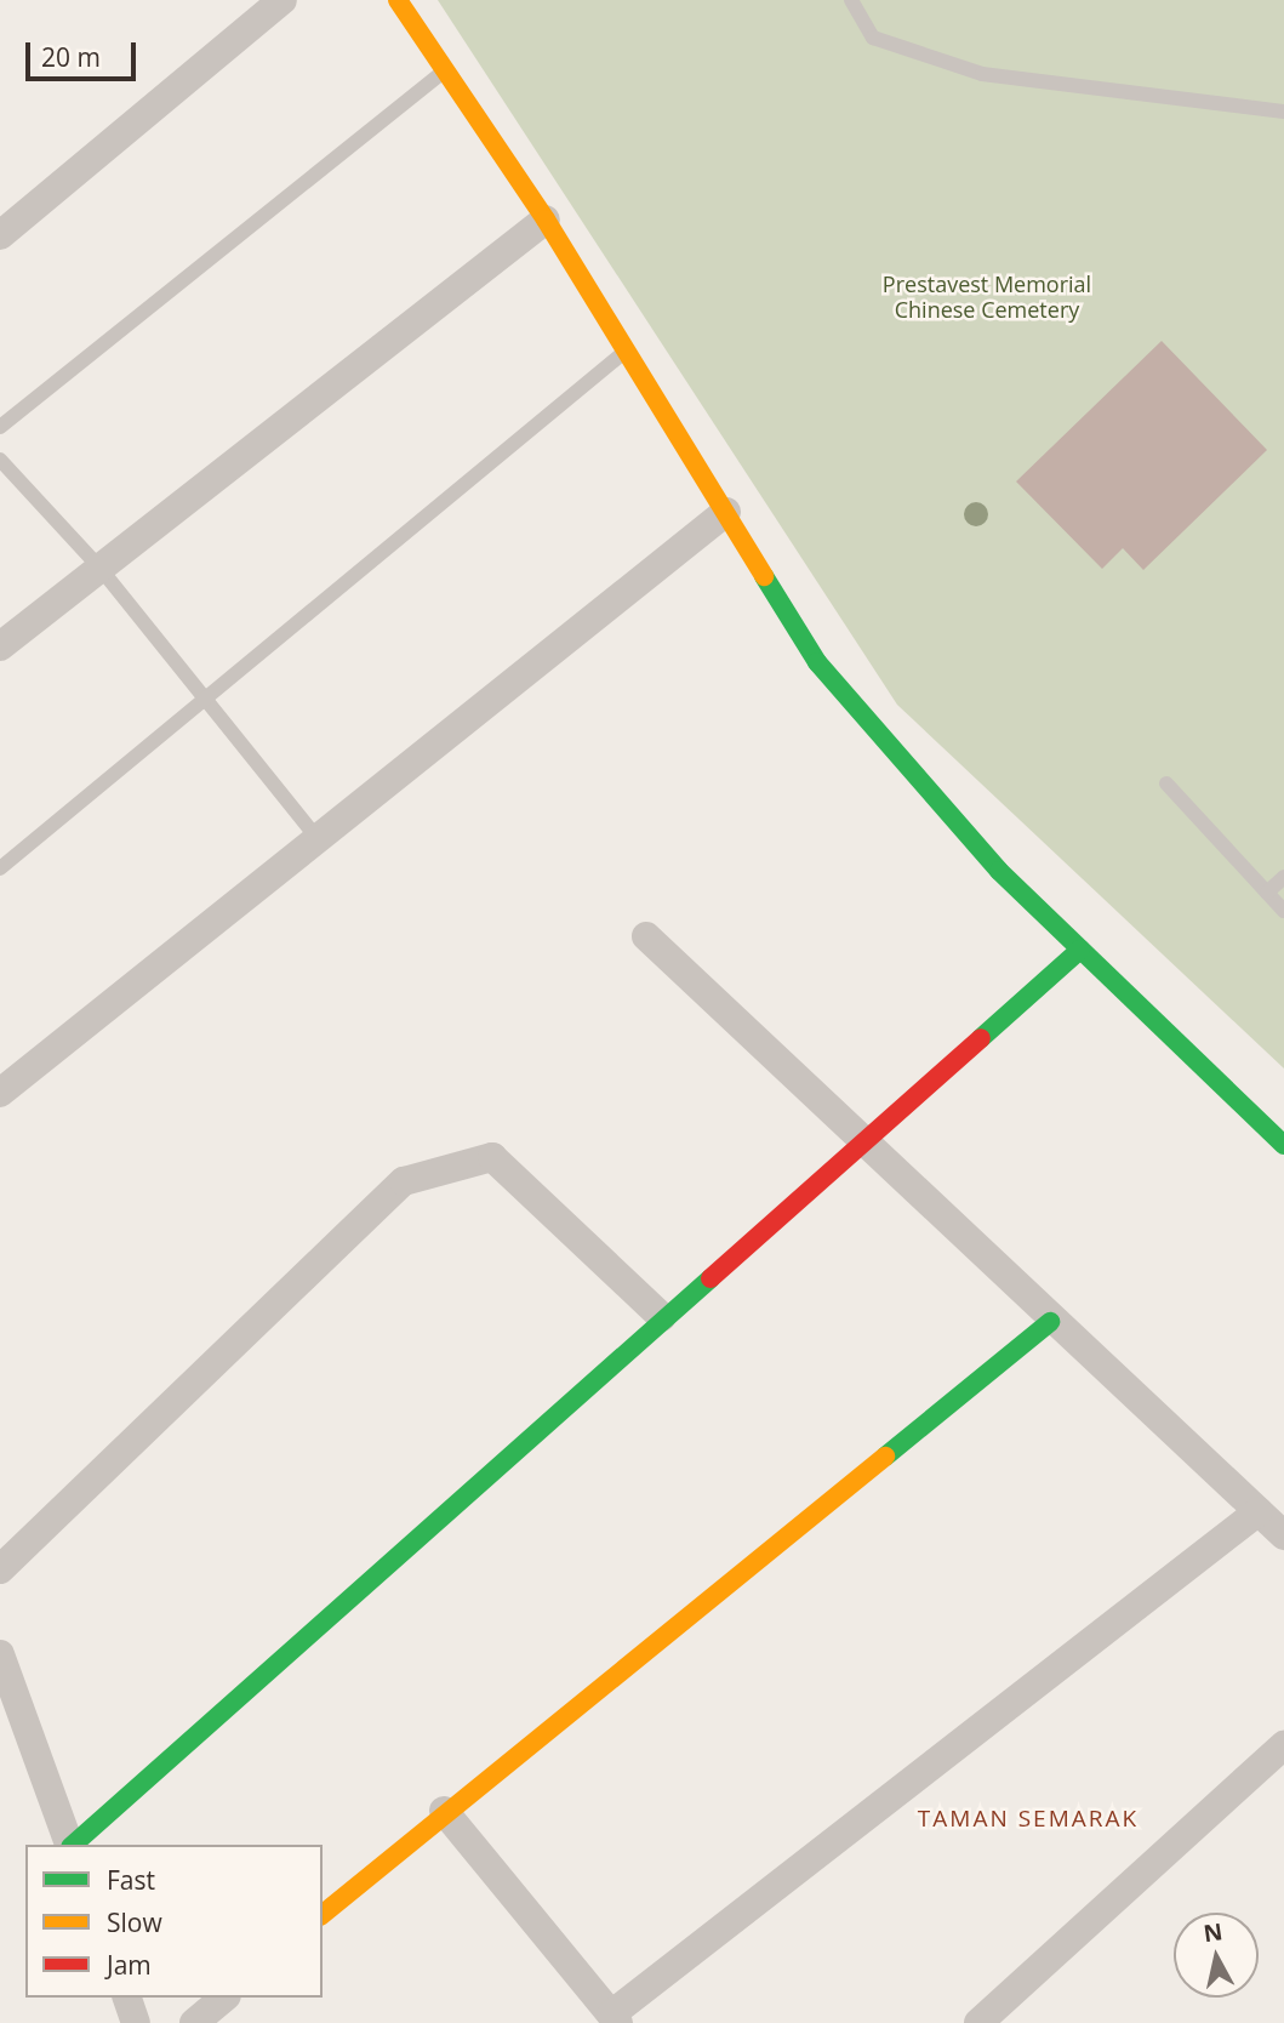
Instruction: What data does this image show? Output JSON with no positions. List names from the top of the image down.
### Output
{
  "districts": ["TAMAN SEMARAK"],
  "parks": ["Prestavest Memorial Chinese Cemetery"],
  "legend": ["Fast", "Slow", "Jam"],
  "scale_bar": "20 m",
  "north": "top"
}
